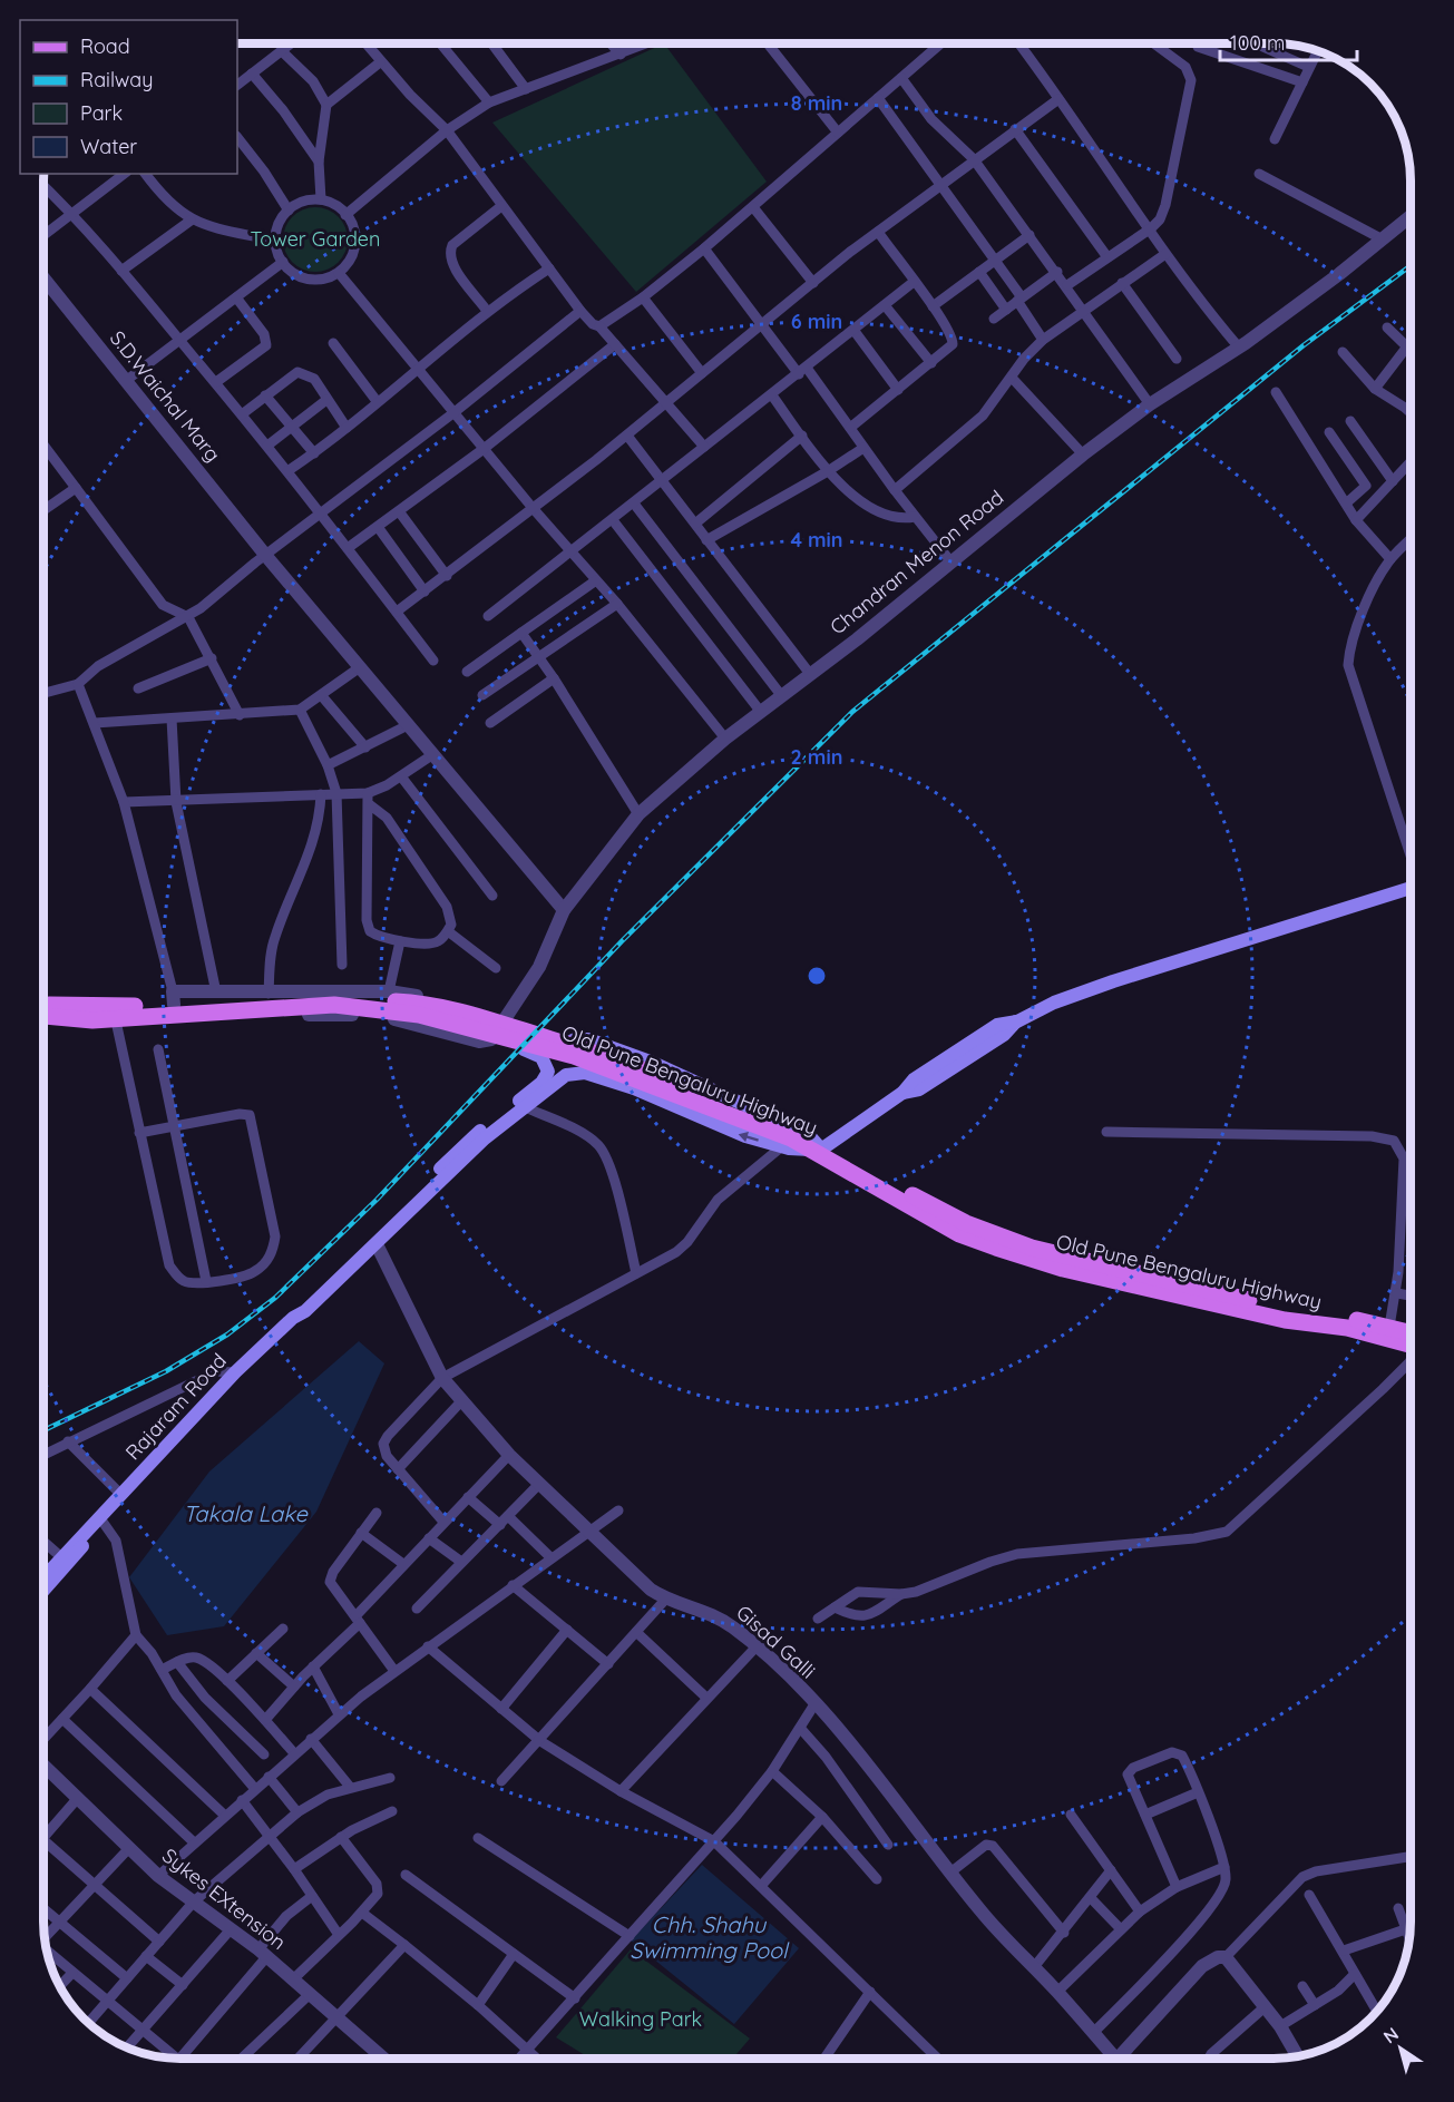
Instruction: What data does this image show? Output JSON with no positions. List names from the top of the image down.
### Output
{
  "streets": {
    "main road": ["Old Pune Bengaluru Highway", "Rajaram Road"],
    "street": [
      "S.D.Waichal Marg",
      "Chandran Menon Road",
      "Gisad Galli",
      "Sykes EXtension"
    ]
  },
  "crossings": [
    ["S.D.Waichal Marg", "Chandran Menon Road"],
    ["Chandran Menon Road", "Old Pune Bengaluru Highway"]
  ],
  "water": ["Takala Lake", "Chh. Shahu Swimming Pool"],
  "parks": ["Tower Garden", "Walking Park"],
  "legend": [
    "Road",
    "Railway",
    "Park",
    "Water"
  ],
  "scale_bar": "100 m",
  "north": "top left",
  "rings": [
    "8 min",
    "6 min",
    "4 min",
    "2 min"
  ]
}
